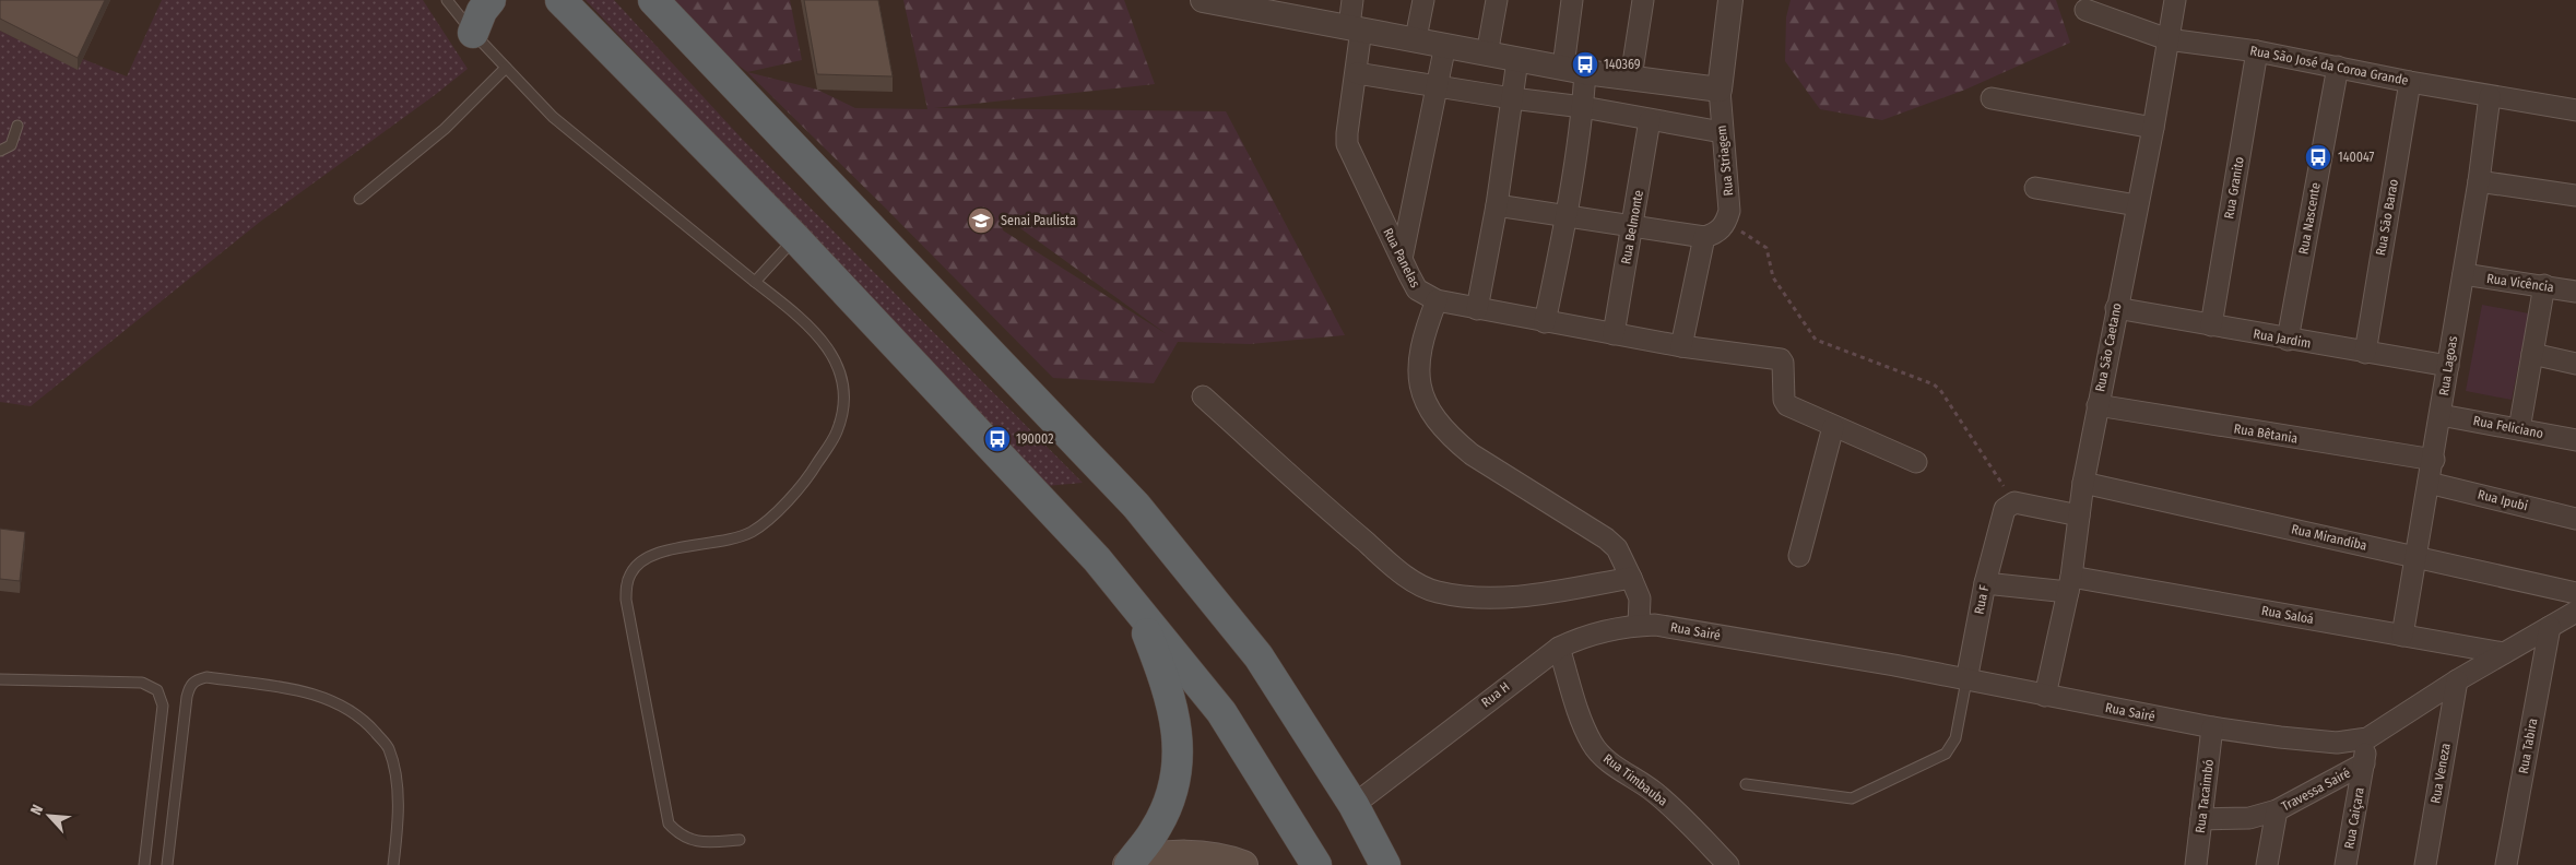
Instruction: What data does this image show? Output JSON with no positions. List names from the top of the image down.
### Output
{
  "streets": {
    "street": [
      "Rua São José da Coroa Grande",
      "Rua Striagem",
      "Rua Granito",
      "Rua São Barao",
      "Rua Nascente",
      "Rua Belmonte",
      "Rua Panelas",
      "Rua Vicência",
      "Rua Jardim",
      "Rua São Caetano",
      "Rua Lagoas",
      "Rua Feliciano",
      "Rua Bêtania",
      "Rua Ipubi",
      "Rua Mirandiba",
      "Rua F",
      "Rua Saloá",
      "Rua Sairé",
      "Rua H",
      "Rua Tabira",
      "Rua Veneza",
      "Rua Timbauba",
      "Travessa Sairé",
      "Rua Tacaimbó",
      "Rua Caiçara"
    ]
  },
  "crossings": [
    ["Rua São José da Coroa Grande", "Rua Granito"],
    ["Rua São José da Coroa Grande", "Rua São Barao"],
    ["Rua São José da Coroa Grande", "Rua Nascente"],
    ["Rua São José da Coroa Grande", "Rua São Caetano"],
    ["Rua São José da Coroa Grande", "Rua Lagoas"],
    ["Rua Granito", "Rua Jardim"],
    ["Rua São Barao", "Rua Jardim"],
    ["Rua Nascente", "Rua Jardim"],
    ["Rua Belmonte", "Rua Panelas"],
    ["Rua Vicência", "Rua Lagoas"],
    ["Rua Jardim", "Rua São Caetano"],
    ["Rua Jardim", "Rua Lagoas"],
    ["Rua São Caetano", "Rua Bêtania"],
    ["Rua São Caetano", "Rua Mirandiba"],
    ["Rua São Caetano", "Rua Saloá"],
    ["Rua São Caetano", "Rua Sairé"],
    ["Rua Lagoas", "Rua Feliciano"],
    ["Rua Lagoas", "Rua Bêtania"],
    ["Rua Lagoas", "Rua Ipubi"],
    ["Rua Lagoas", "Rua Mirandiba"],
    ["Rua Lagoas", "Rua Saloá"],
    ["Rua F", "Rua Saloá"],
    ["Rua F", "Rua Sairé"],
    ["Rua Saloá", "Rua Sairé"],
    ["Rua Sairé", "Rua H"],
    ["Rua Sairé", "Rua Tabira"],
    ["Rua Sairé", "Rua Veneza"],
    ["Rua Sairé", "Rua Tacaimbó"],
    ["Rua Sairé", "Rua Caiçara"],
    ["Rua H", "Rua Timbauba"],
    ["Travessa Sairé", "Rua Tacaimbó"],
    ["Travessa Sairé", "Rua Caiçara"]
  ],
  "places": {
    "bus stop": ["140369", "140047", "190002"],
    "school or university": ["Senai Paulista"]
  },
  "north": "top left"
}
